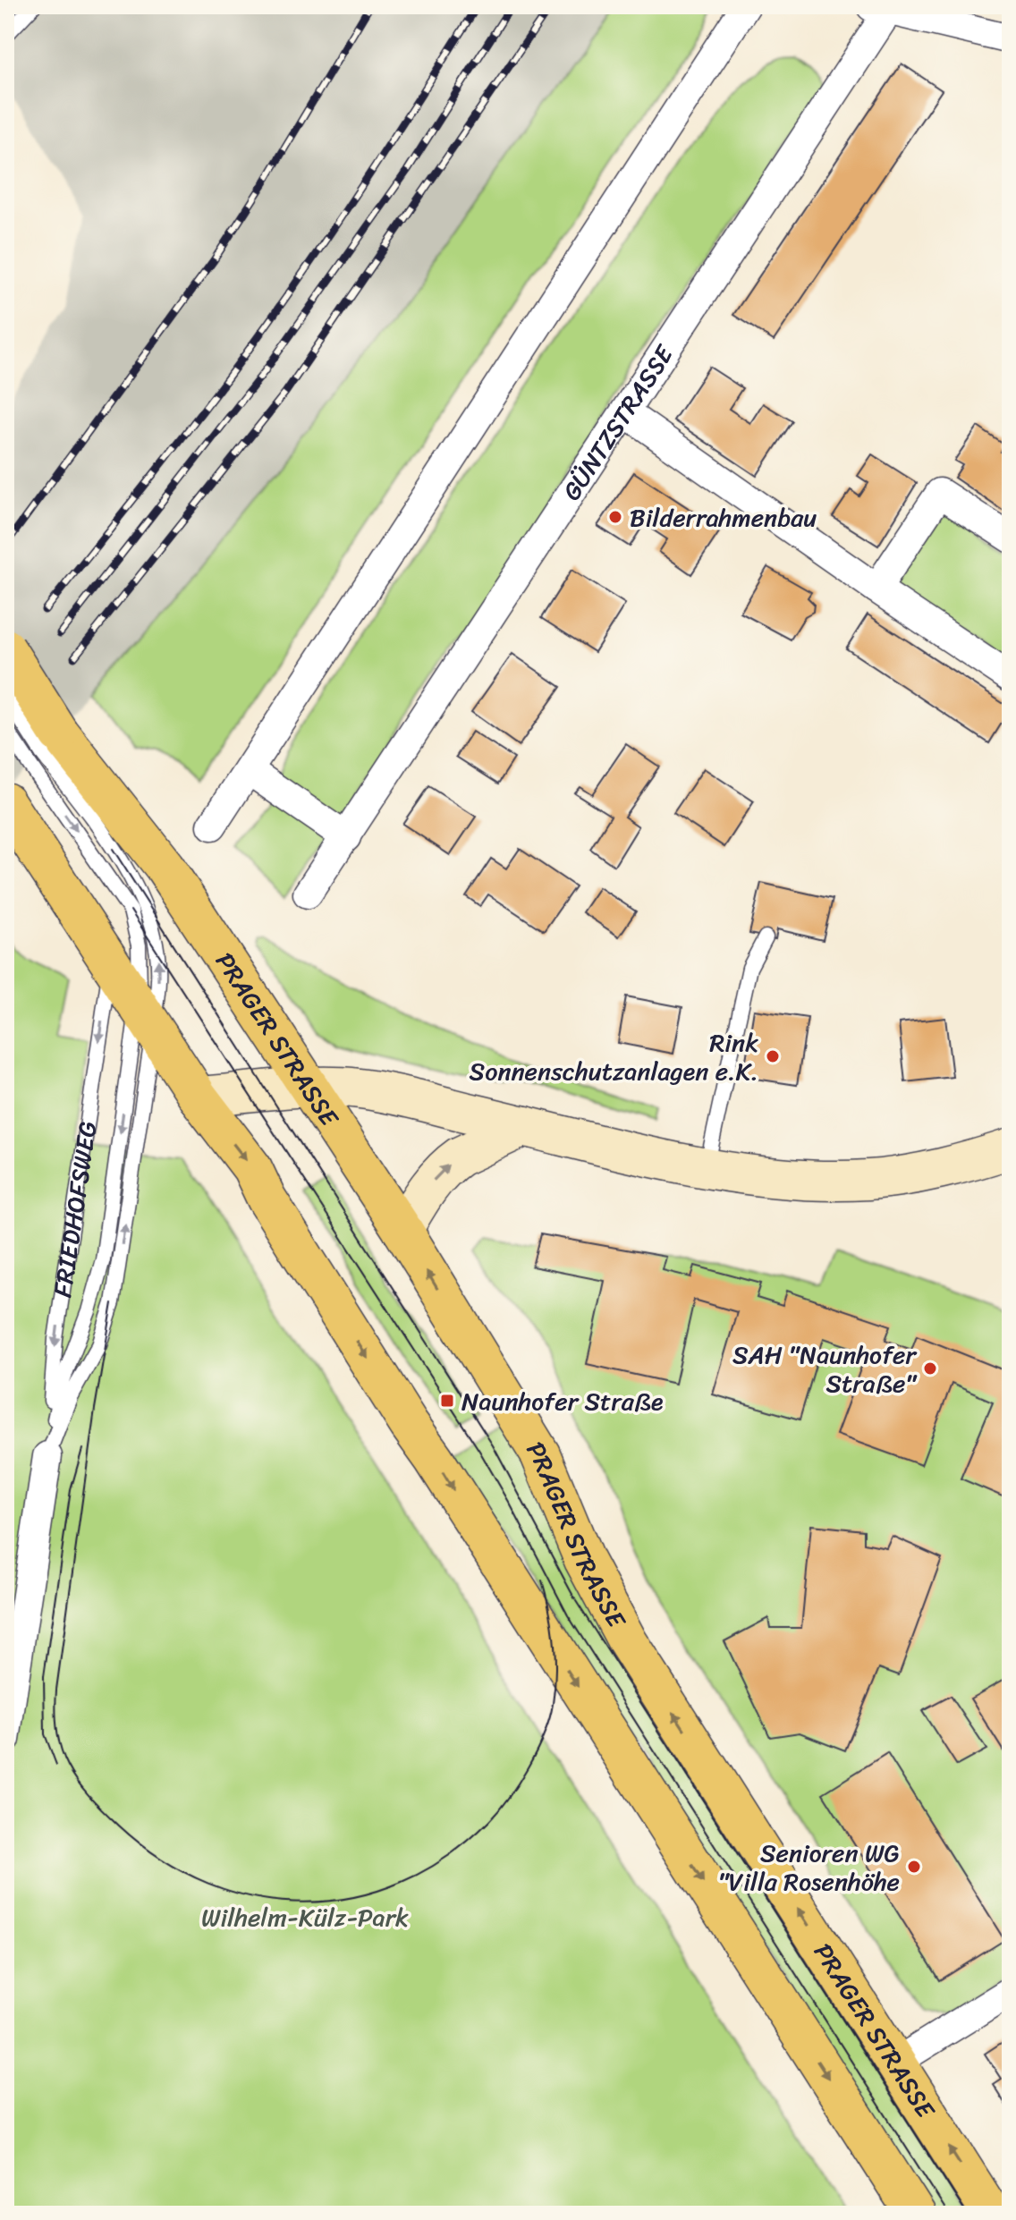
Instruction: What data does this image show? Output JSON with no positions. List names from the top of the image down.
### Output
{
  "streets": {
    "main road": ["PRAGER STRASSE"],
    "street": ["GÜNTZSTRASSE", "FRIEDHOFSWEG"]
  },
  "parks": ["Wilhelm-Külz-Park"],
  "places": {
    "other": [
      "Bilderrahmenbau",
      "Rink Sonnenschutzanlagen e.K.",
      "SAH \"Naunhofer Straße\"",
      "Senioren WG \"Villa Rosenhöhe"
    ],
    "transit": ["Naunhofer Straße"]
  }
}
